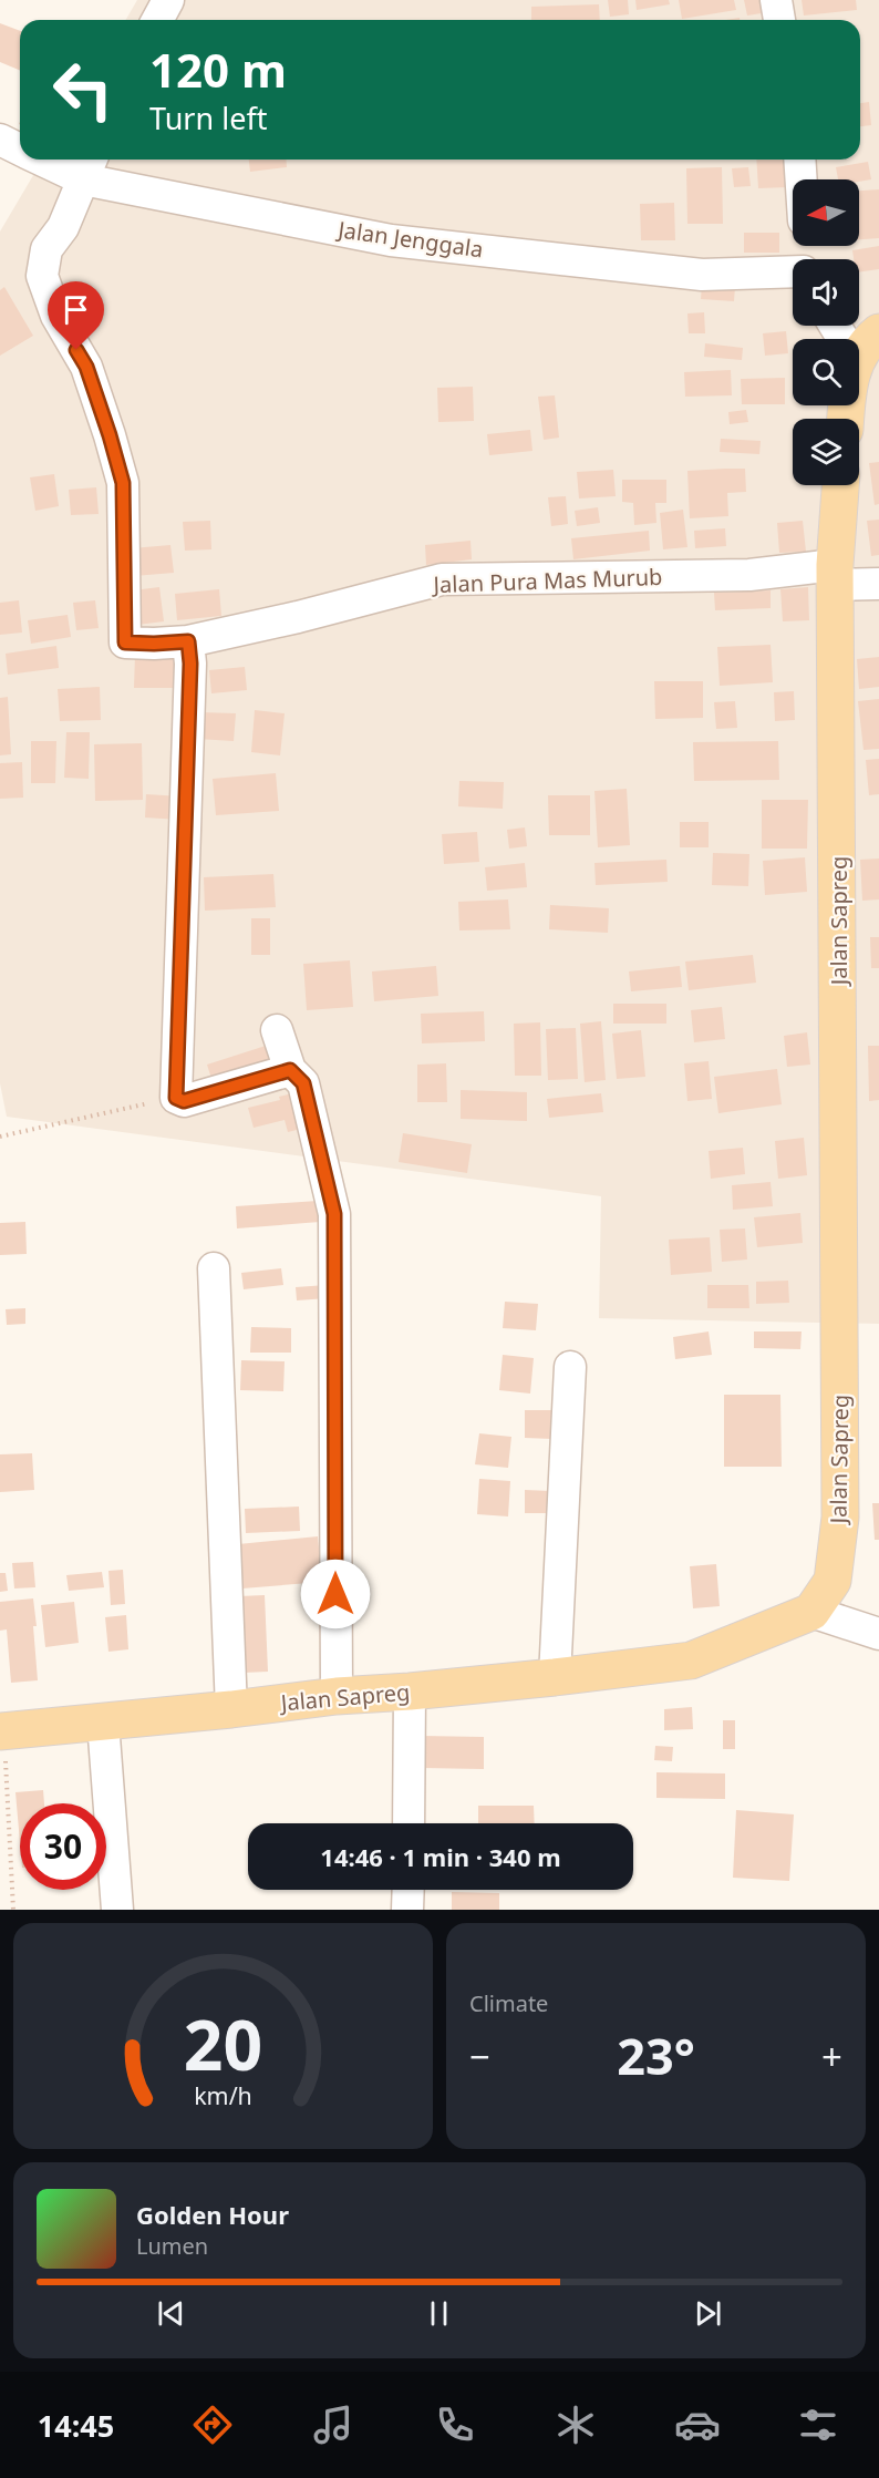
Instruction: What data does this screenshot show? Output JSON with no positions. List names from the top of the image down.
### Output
{
  "streets": {
    "main road": ["Jalan Sapreg"],
    "street": ["Jalan Jenggala", "Jalan Pura Mas Murub"]
  },
  "crossings": [
    ["Jalan Jenggala", "Jalan Pura Mas Murub"],
    ["Jalan Pura Mas Murub", "Jalan Sapreg"]
  ],
  "north": "left",
  "page": {
    "turn": ["120 m", "Turn left"],
    "limit": "30",
    "trip": "14:46 · 1 min · 340 m",
    "tile": "Climate",
    "heat": ["−", "23°", "+"],
    "song": ["Golden Hour", "Lumen"],
    "tabs": "14:45",
    "gauge": ["20", "km/h"]
  }
}
